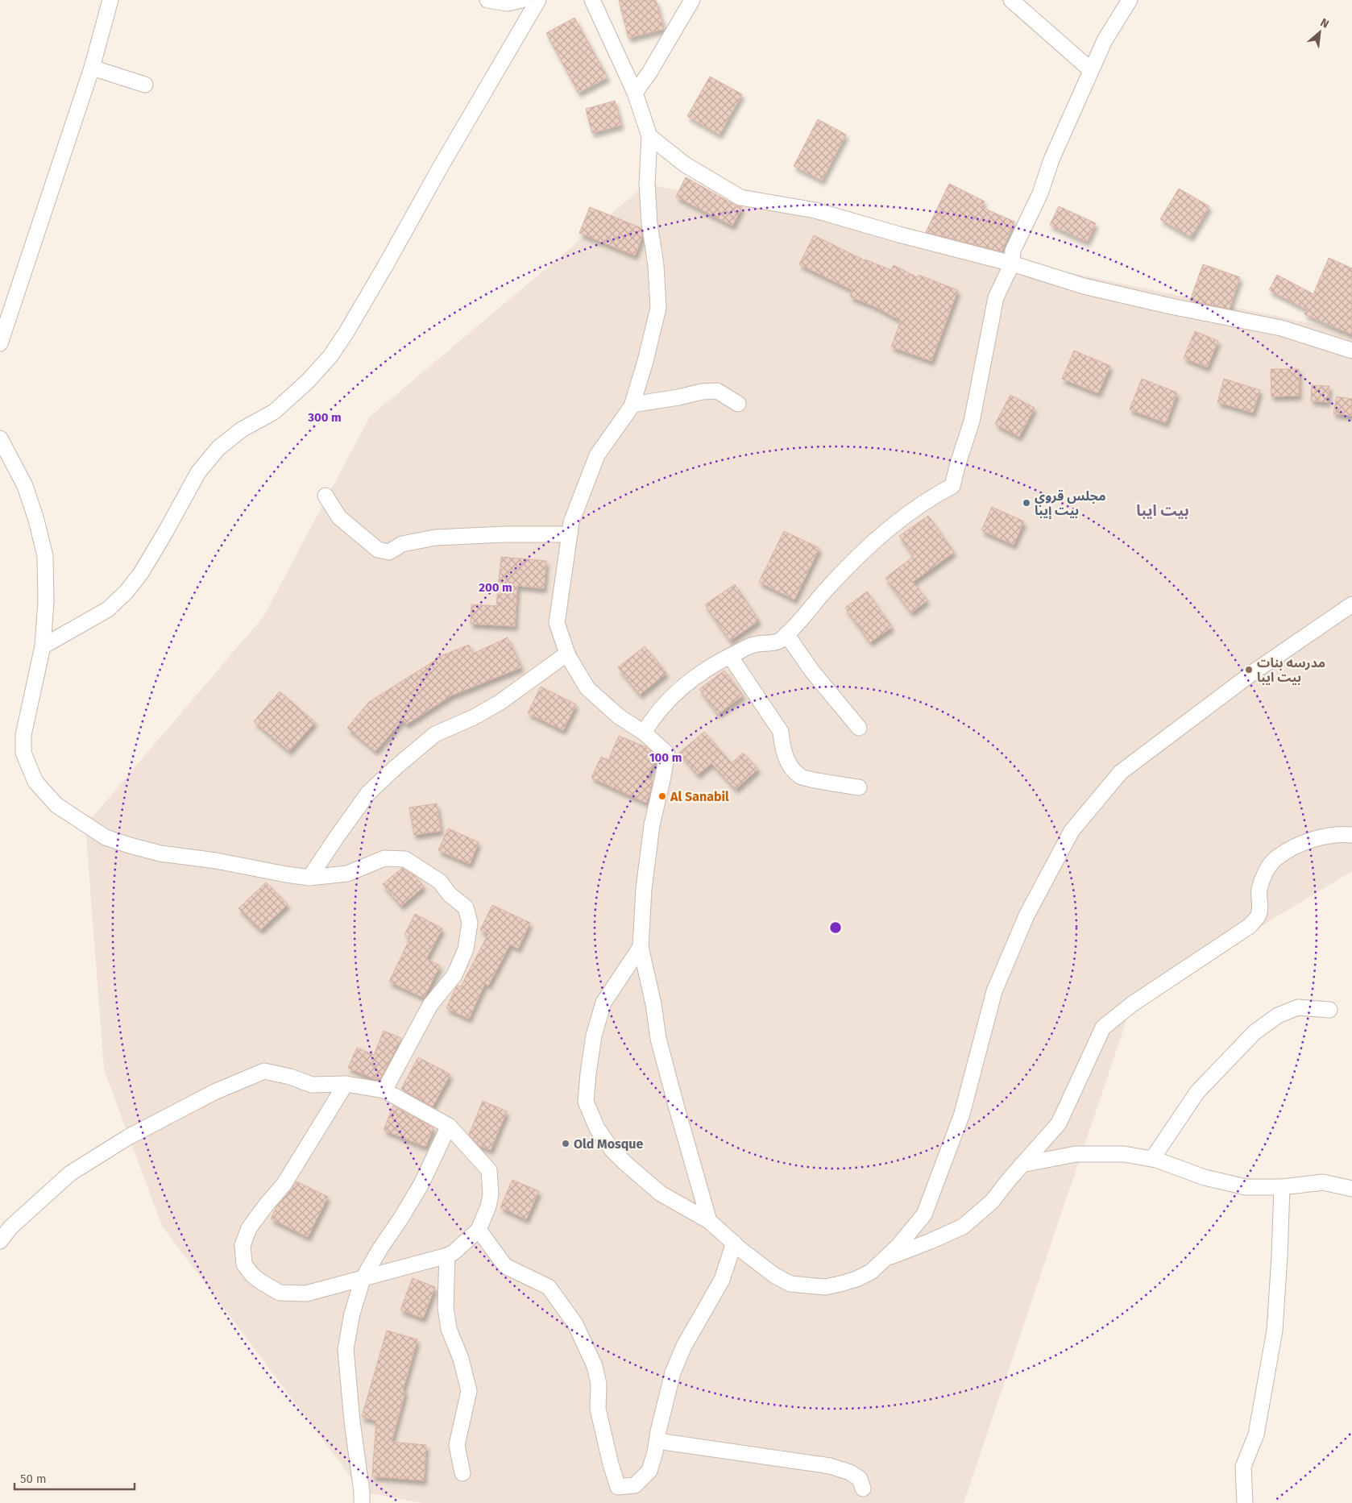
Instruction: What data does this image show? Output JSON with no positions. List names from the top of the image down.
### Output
{
  "districts": ["بيت ايبا"],
  "places": [
    "مجلس قروي بيت إيبا",
    "مدرسه بنات بيت ايبا",
    "Al Sanabil",
    "Old Mosque"
  ],
  "scale_bar": "50 m",
  "north": "top right",
  "rings": ["300 m", "200 m", "100 m"]
}
